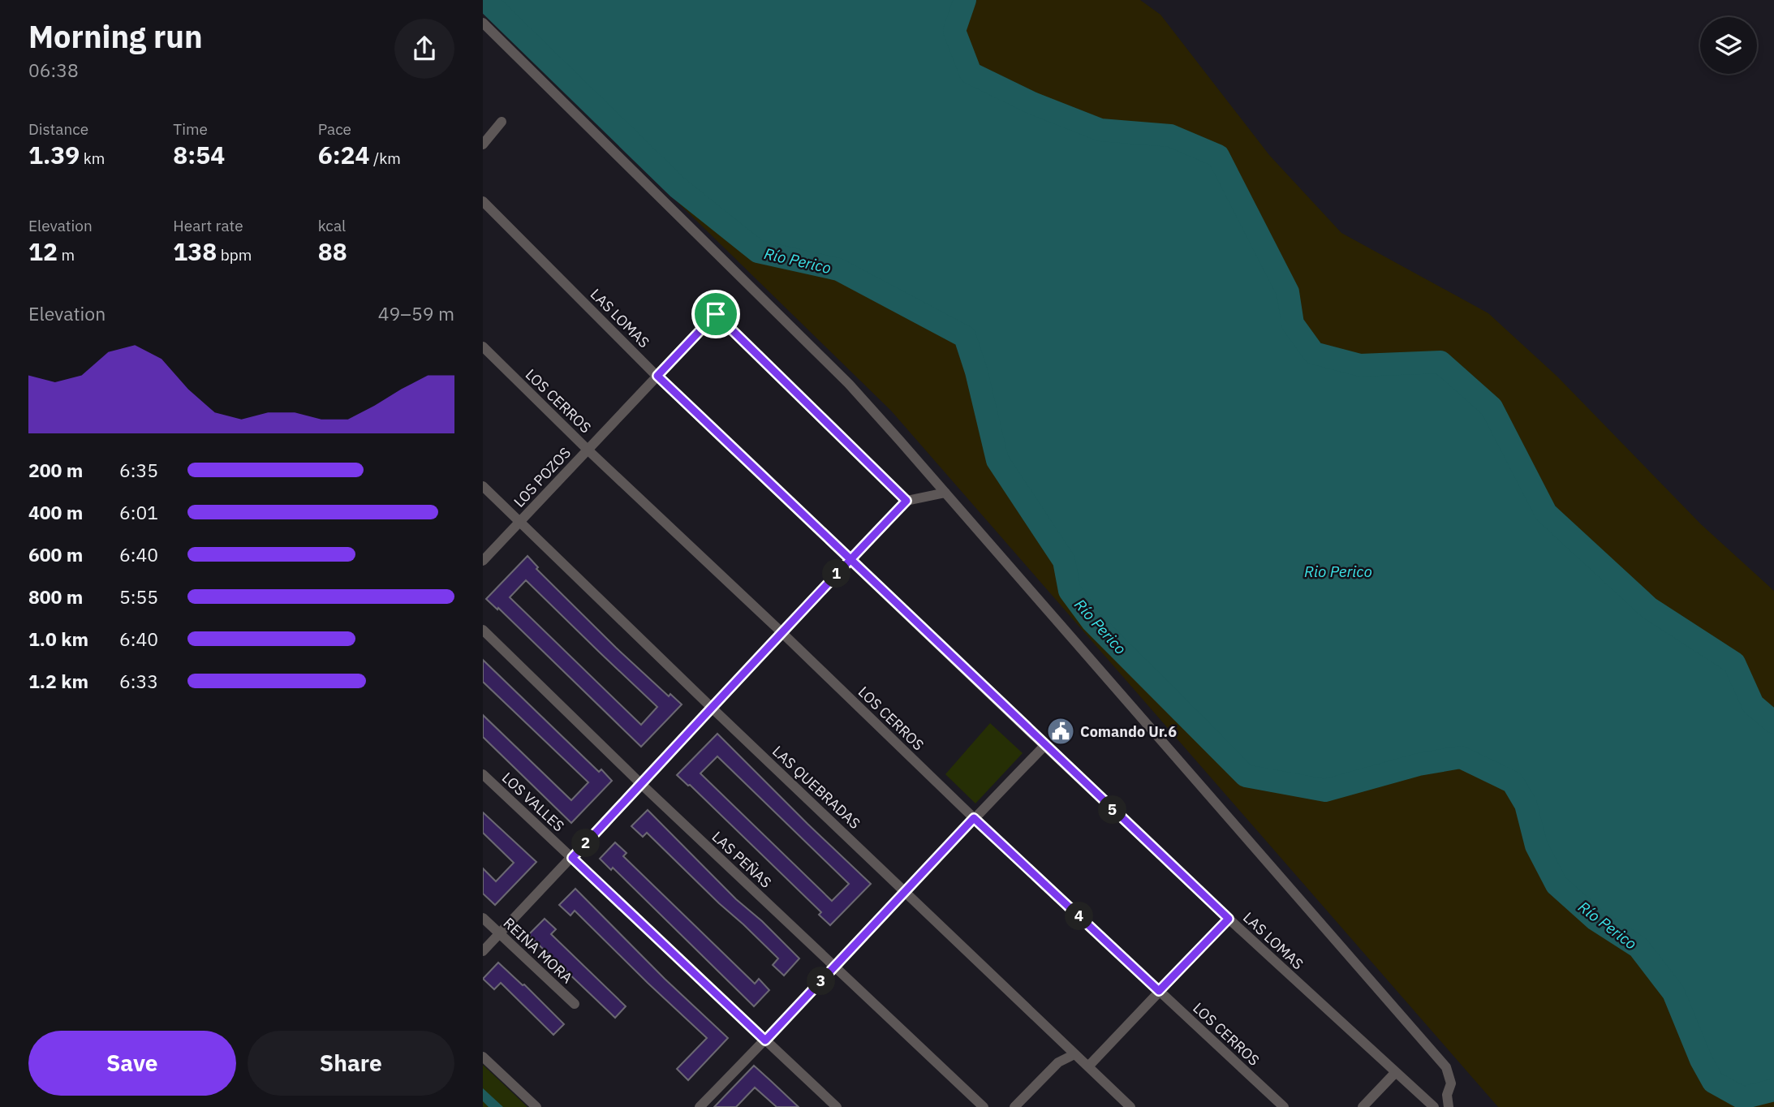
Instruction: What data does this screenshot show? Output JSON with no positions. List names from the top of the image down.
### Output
{
  "streets": {
    "street": [
      "LAS LOMAS",
      "LOS CERROS",
      "LOS POZOS",
      "LAS QUEBRADAS",
      "LOS VALLES",
      "LAS PEÑAS",
      "REINA MORA"
    ]
  },
  "crossings": [
    ["LAS LOMAS", "LOS POZOS"],
    ["LOS CERROS", "LOS POZOS"],
    ["LOS POZOS", "LAS QUEBRADAS"]
  ],
  "water": ["Río Perico", "Rio Perico"],
  "places": {
    "public building": ["Comando Ur.6"]
  },
  "page": {
    "heading": ["Morning run", "06:38"],
    "stats": [
      ["Distance", "1.39 km"],
      ["Time", "8:54"],
      ["Pace", "6:24 /km"],
      ["Elevation", "12 m"],
      ["Heart rate", "138 bpm"],
      ["kcal", "88"]
    ],
    "chart": ["Elevation", "49–59 m"],
    "list": [
      {
        "name": "200 m",
        "note": "6:35"
      },
      {
        "name": "400 m",
        "note": "6:01"
      },
      {
        "name": "600 m",
        "note": "6:40"
      },
      {
        "name": "800 m",
        "note": "5:55"
      },
      {
        "name": "1.0 km",
        "note": "6:40"
      },
      {
        "name": "1.2 km",
        "note": "6:33"
      }
    ],
    "pins": [
      "1",
      "5",
      "2",
      "4",
      "3"
    ],
    "buttons": ["Save", "Share"]
  }
}
